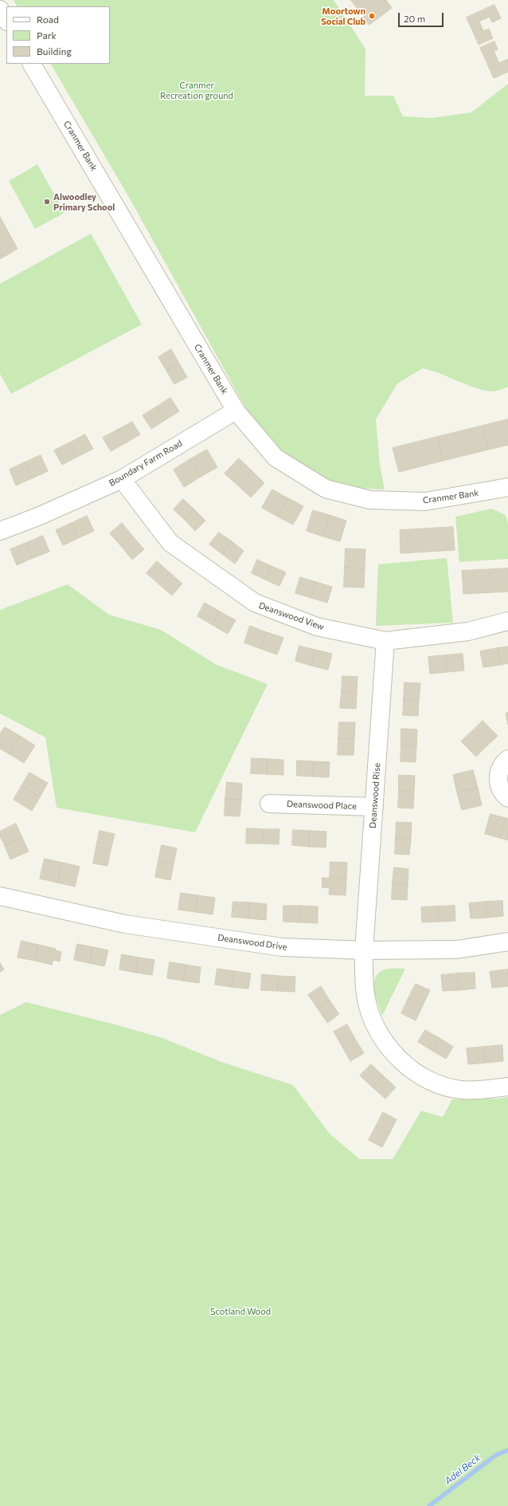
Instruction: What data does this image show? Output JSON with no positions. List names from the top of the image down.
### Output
{
  "streets": {
    "street": [
      "Cranmer Bank",
      "Boundary Farm Road",
      "Deanswood View",
      "Deanswood Rise",
      "Deanswood Place",
      "Deanswood Drive"
    ]
  },
  "crossings": [
    ["Cranmer Bank", "Boundary Farm Road"],
    ["Boundary Farm Road", "Deanswood View"],
    ["Deanswood View", "Deanswood Rise"],
    ["Deanswood Rise", "Deanswood Place"],
    ["Deanswood Rise", "Deanswood Drive"]
  ],
  "water": ["Adel Beck"],
  "parks": ["Cranmer Recreation ground", "Scotland Wood"],
  "places": ["Moortown Social Club", "Alwoodley Primary School"],
  "legend": ["Road", "Park", "Building"],
  "scale_bar": "20 m"
}
